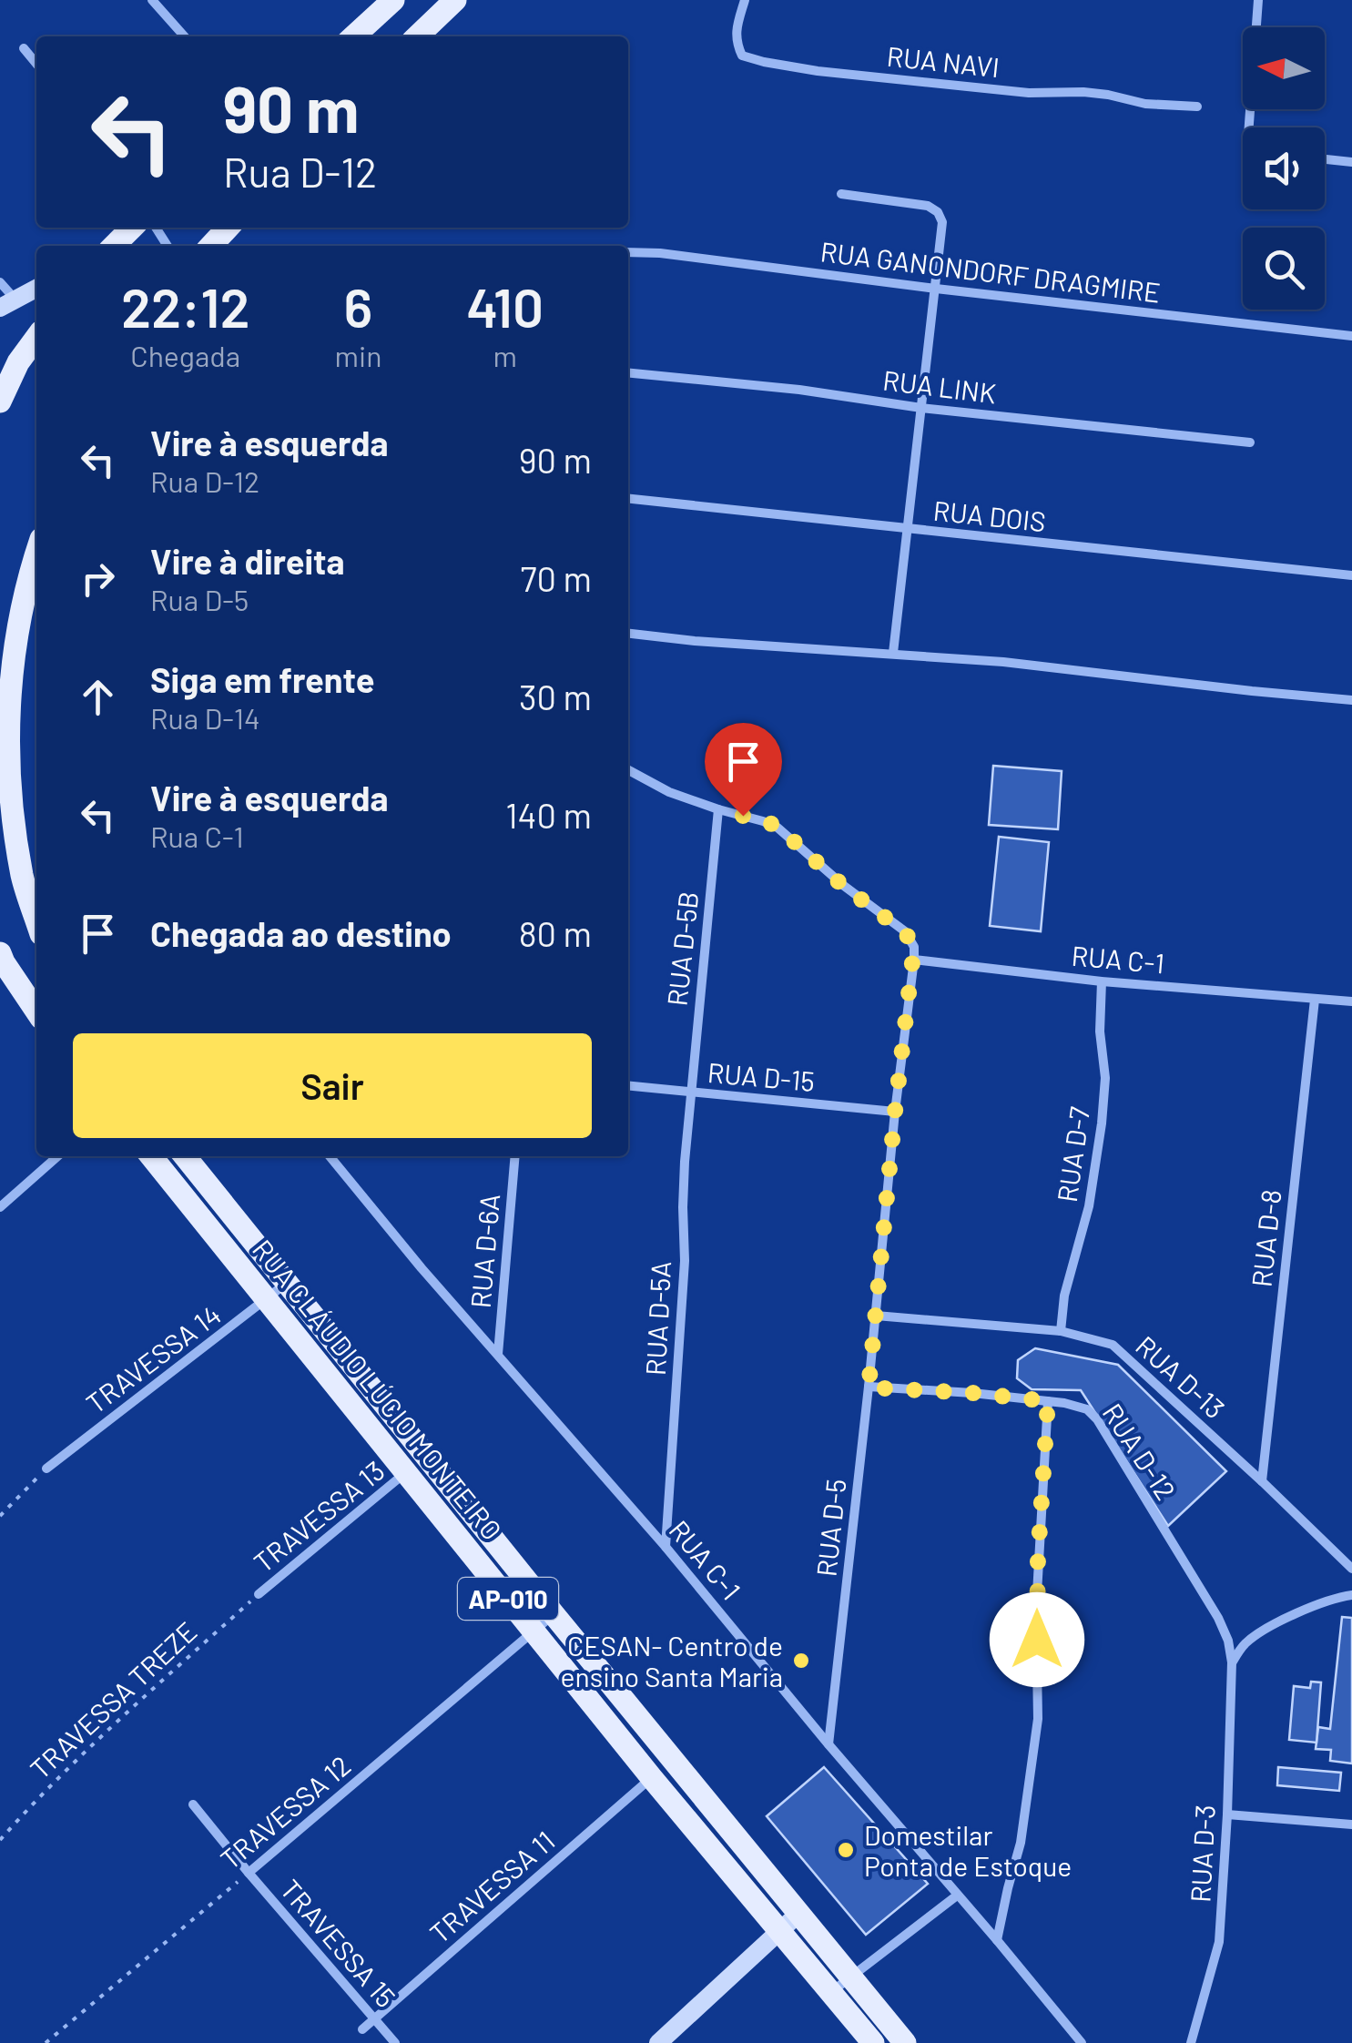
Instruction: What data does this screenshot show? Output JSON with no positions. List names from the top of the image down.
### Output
{
  "streets": {
    "main road": ["RUA CLÁUDIO LÚCIO MONTEIRO", "AP-010"],
    "street": [
      "RUA NAVI",
      "RUA GANONDORF DRAGMIRE",
      "RUA LINK",
      "RUA DOIS",
      "RUA D-5B",
      "RUA C-1",
      "RUA D-15",
      "RUA D-7",
      "RUA D-8",
      "RUA D-6A",
      "RUA D-5A",
      "TRAVESSA 14",
      "RUA D-13",
      "RUA D-12",
      "TRAVESSA 13",
      "RUA D-5",
      "TRAVESSA 12",
      "RUA D-3",
      "TRAVESSA 11",
      "TRAVESSA 15"
    ],
    "path": ["TRAVESSA TREZE"]
  },
  "crossings": [
    ["RUA D-5B", "RUA D-15"],
    ["RUA D-5B", "RUA D-5A"],
    ["RUA C-1", "RUA D-7"],
    ["RUA C-1", "RUA D-8"],
    ["RUA C-1", "RUA D-6A"],
    ["RUA C-1", "RUA D-5A"],
    ["RUA C-1", "RUA D-5"],
    ["RUA D-15", "RUA D-5A"],
    ["RUA D-15", "RUA D-5"],
    ["RUA D-7", "RUA D-13"],
    ["RUA D-8", "RUA D-13"],
    ["TRAVESSA 14", "RUA CLÁUDIO LÚCIO MONTEIRO"],
    ["RUA D-13", "RUA D-5"],
    ["RUA CLÁUDIO LÚCIO MONTEIRO", "TRAVESSA 13"],
    ["RUA CLÁUDIO LÚCIO MONTEIRO", "TRAVESSA 12"],
    ["RUA CLÁUDIO LÚCIO MONTEIRO", "TRAVESSA 11"],
    ["RUA D-12", "RUA D-5"],
    ["RUA D-12", "RUA D-3"],
    ["TRAVESSA 13", "TRAVESSA TREZE"],
    ["TRAVESSA 12", "TRAVESSA 15"],
    ["TRAVESSA 11", "TRAVESSA 15"]
  ],
  "places": ["CESAN- Centro de ensino Santa Maria", "Domestilar Ponta de Estoque"],
  "north": "left",
  "page": {
    "turn": ["90 m", "Rua D-12"],
    "eta": [
      "22:12",
      "Chegada",
      "6",
      "min",
      "410",
      "m"
    ],
    "list": [
      {
        "name": "Vire à esquerda",
        "note": "Rua D-12",
        "value": "90 m"
      },
      {
        "name": "Vire à direita",
        "note": "Rua D-5",
        "value": "70 m"
      },
      {
        "name": "Siga em frente",
        "note": "Rua D-14",
        "value": "30 m"
      },
      {
        "name": "Vire à esquerda",
        "note": "Rua C-1",
        "value": "140 m"
      },
      {
        "name": "Chegada ao destino",
        "value": "80 m"
      }
    ],
    "buttons": "Sair"
  }
}
